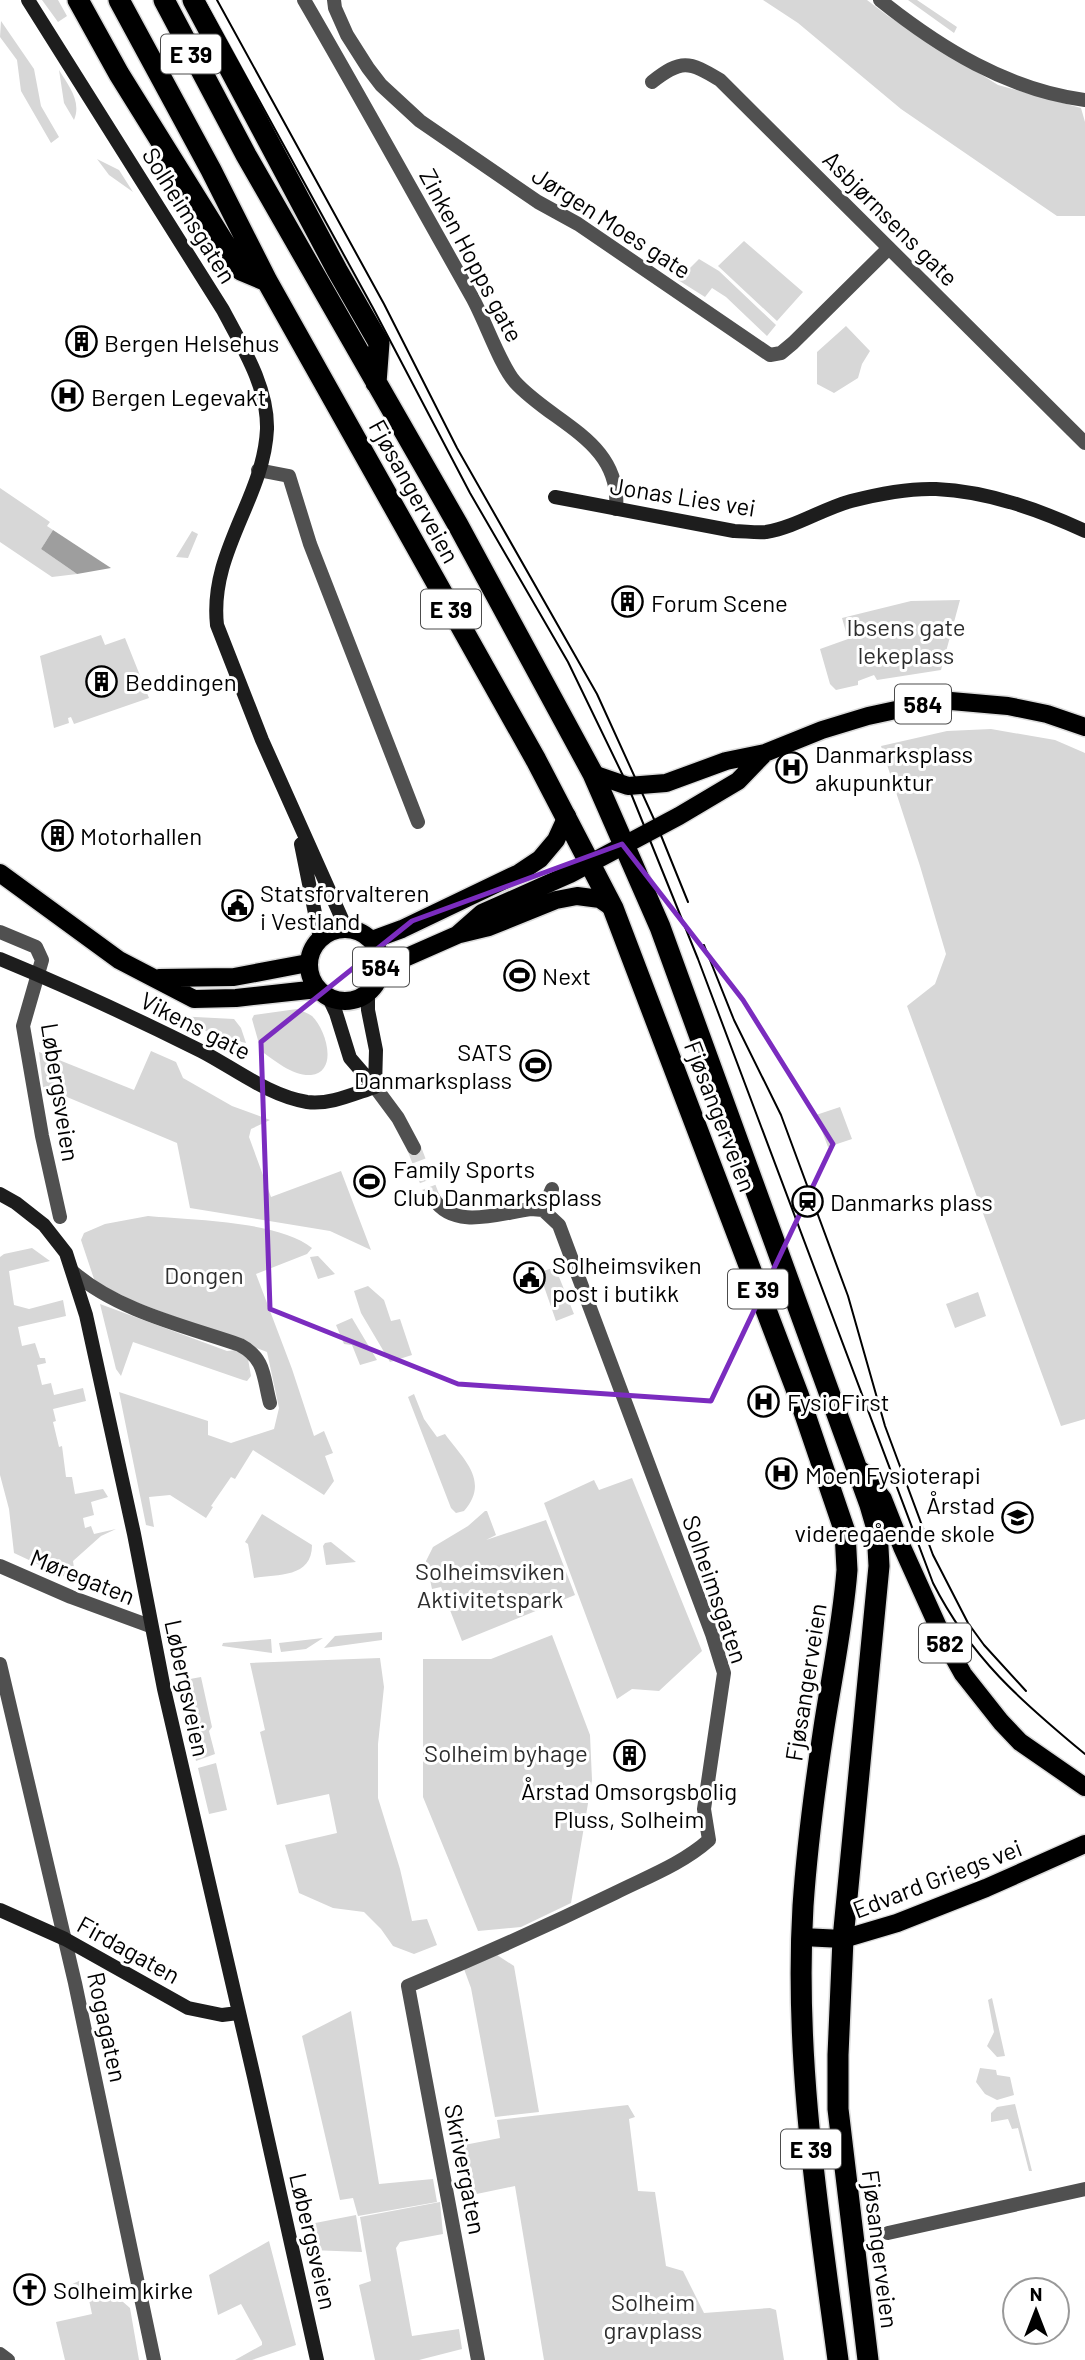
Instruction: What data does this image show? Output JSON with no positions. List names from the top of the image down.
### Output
{
  "streets": {
    "highway": ["E 39", "Fjøsangerveien"],
    "main road": ["584", "582", "Edvard Griegs vei"],
    "street": [
      "Solheimsgaten",
      "Asbjørnsens gate",
      "Jørgen Moes gate",
      "Zinken Hopps gate",
      "Jonas Lies vei",
      "Vikens gate",
      "Løbergsveien",
      "Møregaten",
      "Firdagaten",
      "Rogagaten",
      "Skrivergaten"
    ]
  },
  "crossings": [
    ["E 39", "Fjøsangerveien"],
    ["Solheimsgaten", "584"],
    ["Solheimsgaten", "Skrivergaten"],
    ["Asbjørnsens gate", "Jørgen Moes gate"],
    ["Zinken Hopps gate", "Jonas Lies vei"],
    ["Fjøsangerveien", "584"],
    ["Fjøsangerveien", "582"],
    ["Fjøsangerveien", "Edvard Griegs vei"],
    ["Vikens gate", "Løbergsveien"],
    ["Løbergsveien", "Møregaten"],
    ["Løbergsveien", "Firdagaten"],
    ["Firdagaten", "Rogagaten"]
  ],
  "parks": [
    "Ibsens gate lekeplass",
    "Dongen",
    "Solheimsviken Aktivitetspark",
    "Solheim byhage",
    "Solheim gravplass"
  ],
  "places": {
    "building": [
      "Bergen Helsehus",
      "Forum Scene",
      "Beddingen",
      "Motorhallen",
      "Årstad Omsorgsbolig Pluss, Solheim"
    ],
    "hospital": [
      "Bergen Legevakt",
      "Danmarksplass akupunktur",
      "FysioFirst",
      "Moen Fysioterapi"
    ],
    "public building": ["Statsforvalteren i Vestland", "Solheimsviken post i butikk"],
    "sports": ["Next", "SATS Danmarksplass", "Family Sports Club Danmarksplass"],
    "station": ["Danmarks plass"],
    "school or university": ["Årstad videregående skole"],
    "church": ["Solheim kirke"]
  },
  "north": "top"
}
